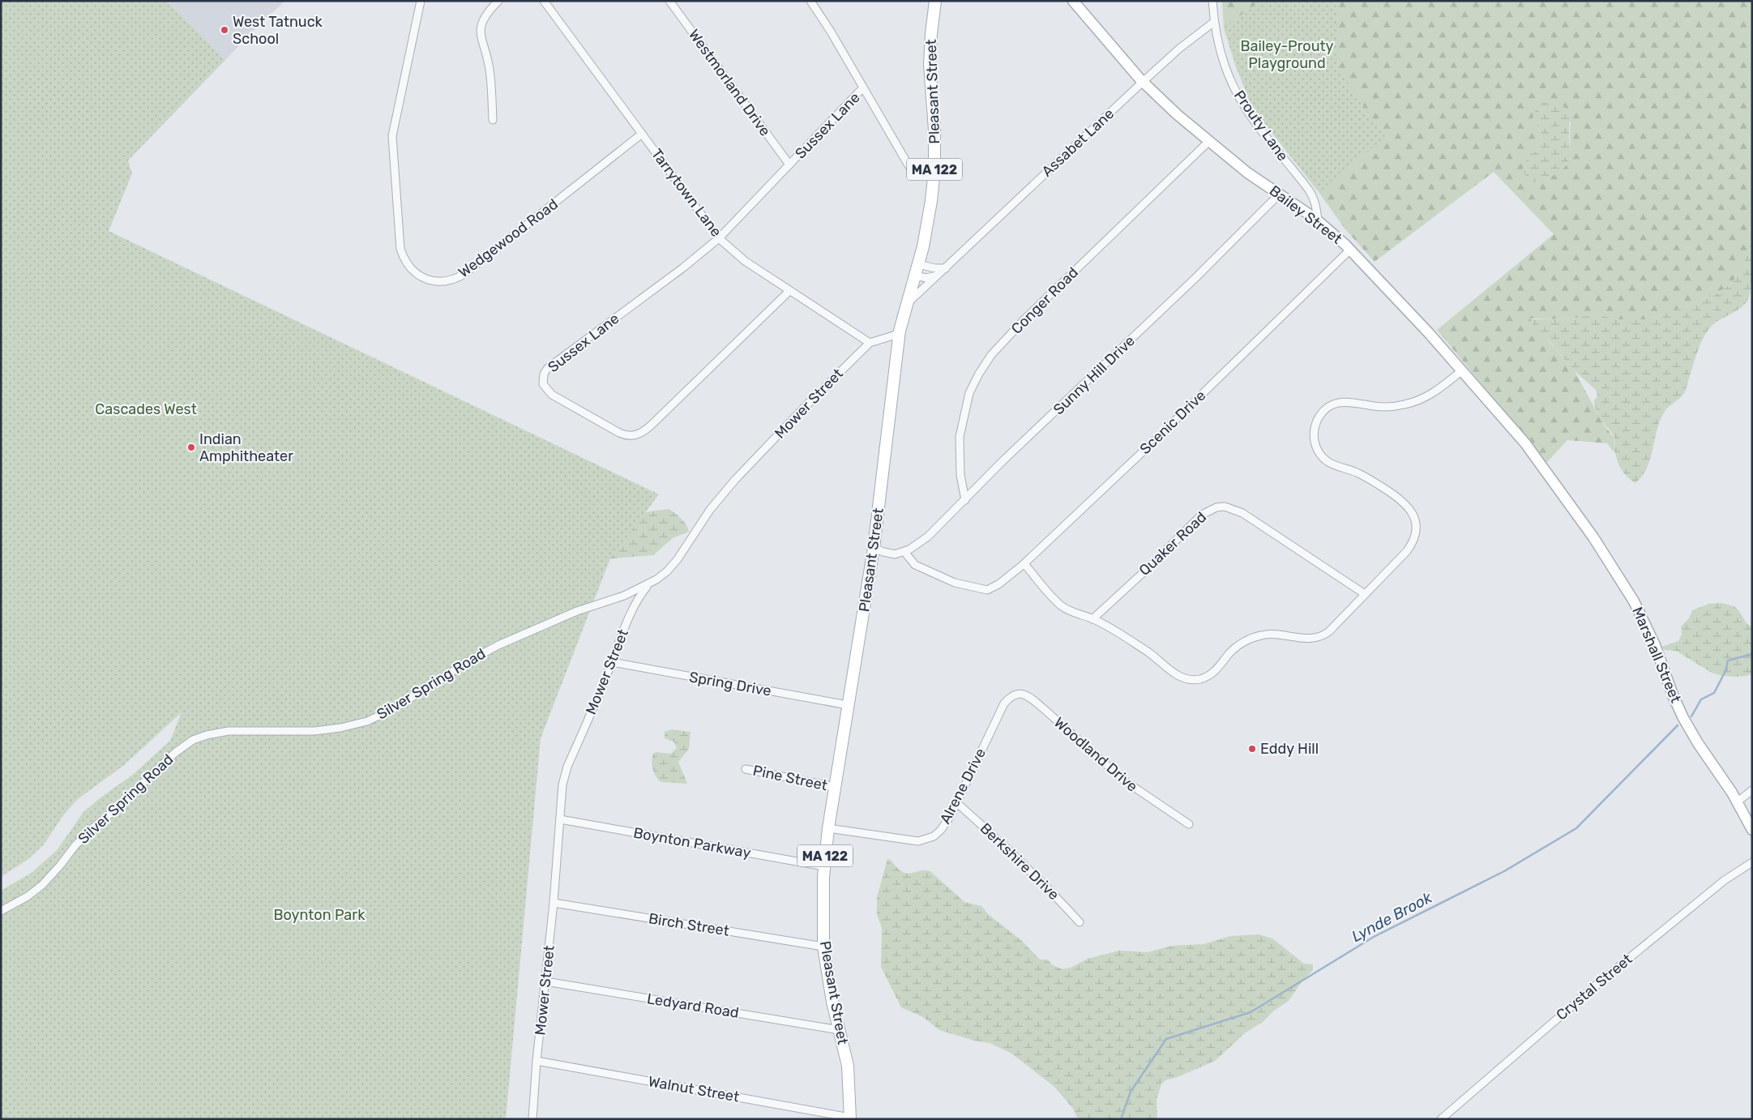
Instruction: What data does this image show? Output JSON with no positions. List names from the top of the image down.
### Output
{
  "streets": {
    "main road": ["Pleasant Street", "MA 122"],
    "street": [
      "Westmorland Drive",
      "Sussex Lane",
      "Prouty Lane",
      "Assabet Lane",
      "Tarrytown Lane",
      "Bailey Street",
      "Wedgewood Road",
      "Conger Road",
      "Sunny Hill Drive",
      "Mower Street",
      "Scenic Drive",
      "Quaker Road",
      "Marshall Street",
      "Silver Spring Road",
      "Spring Drive",
      "Woodland Drive",
      "Pine Street",
      "Alrene Drive",
      "Boynton Parkway",
      "Berkshire Drive",
      "Birch Street",
      "Crystal Street",
      "Ledyard Road",
      "Walnut Street"
    ]
  },
  "crossings": [
    ["Westmorland Drive", "Sussex Lane"],
    ["Pleasant Street", "Assabet Lane"],
    ["Pleasant Street", "Mower Street"],
    ["Pleasant Street", "Spring Drive"],
    ["Pleasant Street", "Pine Street"],
    ["Pleasant Street", "Alrene Drive"],
    ["Pleasant Street", "Boynton Parkway"],
    ["Pleasant Street", "Birch Street"],
    ["Pleasant Street", "Ledyard Road"],
    ["Pleasant Street", "Walnut Street"],
    ["Sussex Lane", "Tarrytown Lane"],
    ["Prouty Lane", "Assabet Lane"],
    ["Prouty Lane", "Bailey Street"],
    ["Assabet Lane", "Bailey Street"],
    ["Tarrytown Lane", "Wedgewood Road"],
    ["Tarrytown Lane", "Mower Street"],
    ["Bailey Street", "Conger Road"],
    ["Bailey Street", "Sunny Hill Drive"],
    ["Bailey Street", "Scenic Drive"],
    ["Bailey Street", "Marshall Street"],
    ["Conger Road", "Sunny Hill Drive"],
    ["Sunny Hill Drive", "Scenic Drive"],
    ["Mower Street", "Silver Spring Road"],
    ["Mower Street", "Spring Drive"],
    ["Mower Street", "Boynton Parkway"],
    ["Mower Street", "Birch Street"],
    ["Mower Street", "Ledyard Road"],
    ["Mower Street", "Walnut Street"],
    ["Woodland Drive", "Alrene Drive"],
    ["Alrene Drive", "Berkshire Drive"]
  ],
  "water": ["Lynde Brook"],
  "parks": ["Bailey-Prouty Playground", "Cascades West", "Boynton Park"],
  "places": ["West Tatnuck School", "Indian Amphitheater", "Eddy Hill"]
}
